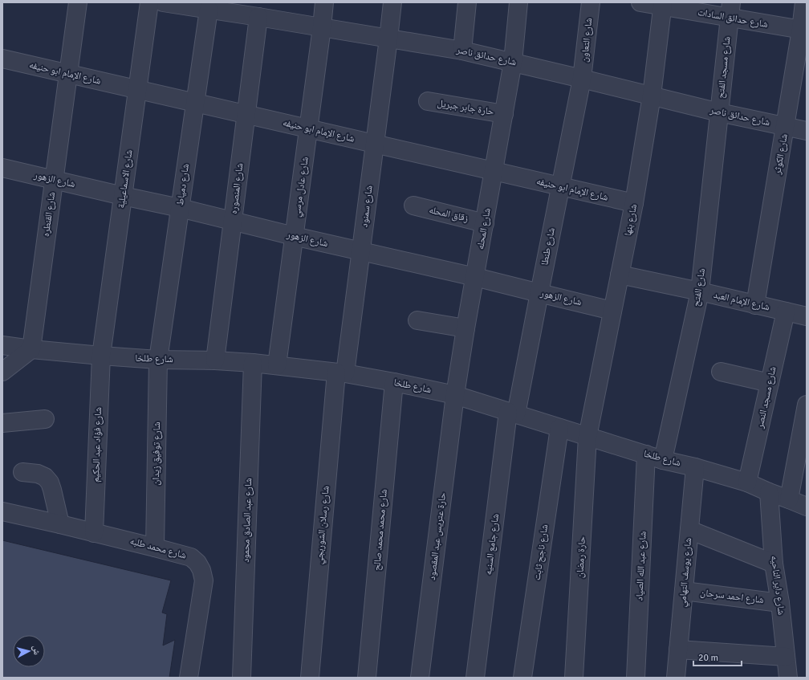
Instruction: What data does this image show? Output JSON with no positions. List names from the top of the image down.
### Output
{
  "streets": {
    "street": [
      "شارع حدائق السادات",
      "شارع التعاون",
      "شارع حدائق ناصر",
      "شارع مسجد الفتح",
      "شارع الإمام ابو حنيفه",
      "حارة جابر جبريل",
      "شارع الكوثر",
      "شارع الاسماعيلية",
      "شارع الزهور",
      "شارع دمياط",
      "شارع عادل مرسي",
      "شارع المنصوره",
      "شارع سمنود",
      "شارع القنطره",
      "زقاق المحله",
      "شارع بنها",
      "شارع المحله",
      "شارع طنطا",
      "شارع الفتح",
      "شارع الإمام العبد",
      "شارع طلخا",
      "شارع مسجد النصر",
      "شارع فؤاد عبد الحكيم",
      "شارع توفيق زيدان",
      "شارع عبد الصادق محمود",
      "شارع رسلان الشوربجي",
      "شارع محمد محمد صالح",
      "حارة عتريس عبد المقصود",
      "شارع جامع السنيه",
      "شارع محمد طلبه",
      "شارع ناجح ثابت",
      "حارة رمضان",
      "شارع عبد الله الصياد",
      "شارع يوسف التهامي",
      "شارع داير الناحيه",
      "شارع احمد سرحان"
    ]
  },
  "crossings": [
    ["شارع حدائق السادات", "شارع مسجد الفتح"],
    ["شارع حدائق السادات", "شارع الكوثر"],
    ["شارع حدائق السادات", "شارع بنها"],
    ["شارع التعاون", "شارع حدائق ناصر"],
    ["شارع التعاون", "شارع طنطا"],
    ["شارع حدائق ناصر", "شارع مسجد الفتح"],
    ["شارع حدائق ناصر", "شارع الكوثر"],
    ["شارع حدائق ناصر", "شارع دمياط"],
    ["شارع حدائق ناصر", "شارع عادل مرسي"],
    ["شارع حدائق ناصر", "شارع المنصوره"],
    ["شارع حدائق ناصر", "شارع سمنود"],
    ["شارع حدائق ناصر", "شارع بنها"],
    ["شارع حدائق ناصر", "شارع المحله"],
    ["شارع حدائق ناصر", "شارع طنطا"],
    ["شارع حدائق ناصر", "شارع الفتح"],
    ["شارع مسجد الفتح", "شارع الفتح"],
    ["شارع الإمام ابو حنيفه", "شارع الاسماعيلية"],
    ["شارع الإمام ابو حنيفه", "شارع دمياط"],
    ["شارع الإمام ابو حنيفه", "شارع عادل مرسي"],
    ["شارع الإمام ابو حنيفه", "شارع المنصوره"],
    ["شارع الإمام ابو حنيفه", "شارع سمنود"],
    ["شارع الإمام ابو حنيفه", "شارع القنطره"],
    ["شارع الإمام ابو حنيفه", "شارع بنها"],
    ["شارع الإمام ابو حنيفه", "شارع المحله"],
    ["شارع الإمام ابو حنيفه", "شارع طنطا"],
    ["حارة جابر جبريل", "شارع المحله"],
    ["شارع الكوثر", "شارع الإمام العبد"],
    ["شارع الاسماعيلية", "شارع الزهور"],
    ["شارع الاسماعيلية", "شارع طلخا"],
    ["شارع الاسماعيلية", "شارع فؤاد عبد الحكيم"],
    ["شارع الزهور", "شارع دمياط"],
    ["شارع الزهور", "شارع عادل مرسي"],
    ["شارع الزهور", "شارع المنصوره"],
    ["شارع الزهور", "شارع سمنود"],
    ["شارع الزهور", "شارع القنطره"],
    ["شارع الزهور", "شارع بنها"],
    ["شارع الزهور", "شارع المحله"],
    ["شارع الزهور", "شارع طنطا"],
    ["شارع دمياط", "شارع طلخا"],
    ["شارع دمياط", "شارع توفيق زيدان"],
    ["شارع عادل مرسي", "شارع طلخا"],
    ["شارع المنصوره", "شارع طلخا"],
    ["شارع سمنود", "شارع طلخا"],
    ["شارع سمنود", "شارع رسلان الشوربجي"],
    ["شارع القنطره", "شارع طلخا"],
    ["زقاق المحله", "شارع المحله"],
    ["شارع بنها", "شارع الإمام العبد"],
    ["شارع بنها", "شارع طلخا"],
    ["شارع بنها", "حارة رمضان"],
    ["شارع المحله", "شارع طلخا"],
    ["شارع المحله", "حارة عتريس عبد المقصود"],
    ["شارع طنطا", "شارع طلخا"],
    ["شارع طنطا", "شارع جامع السنيه"],
    ["شارع الفتح", "شارع الإمام العبد"],
    ["شارع الفتح", "شارع طلخا"],
    ["شارع الإمام العبد", "شارع مسجد النصر"],
    ["شارع طلخا", "شارع مسجد النصر"],
    ["شارع طلخا", "شارع فؤاد عبد الحكيم"],
    ["شارع طلخا", "شارع توفيق زيدان"],
    ["شارع طلخا", "شارع عبد الصادق محمود"],
    ["شارع طلخا", "شارع رسلان الشوربجي"],
    ["شارع طلخا", "شارع محمد محمد صالح"],
    ["شارع طلخا", "حارة عتريس عبد المقصود"],
    ["شارع طلخا", "شارع جامع السنيه"],
    ["شارع طلخا", "شارع ناجح ثابت"],
    ["شارع طلخا", "حارة رمضان"],
    ["شارع طلخا", "شارع عبد الله الصياد"],
    ["شارع طلخا", "شارع يوسف التهامي"],
    ["شارع طلخا", "شارع داير الناحيه"],
    ["شارع فؤاد عبد الحكيم", "شارع محمد طلبه"],
    ["شارع توفيق زيدان", "شارع محمد طلبه"],
    ["شارع يوسف التهامي", "شارع احمد سرحان"],
    ["شارع داير الناحيه", "شارع احمد سرحان"]
  ],
  "scale_bar": "20 m",
  "north": "right"
}
